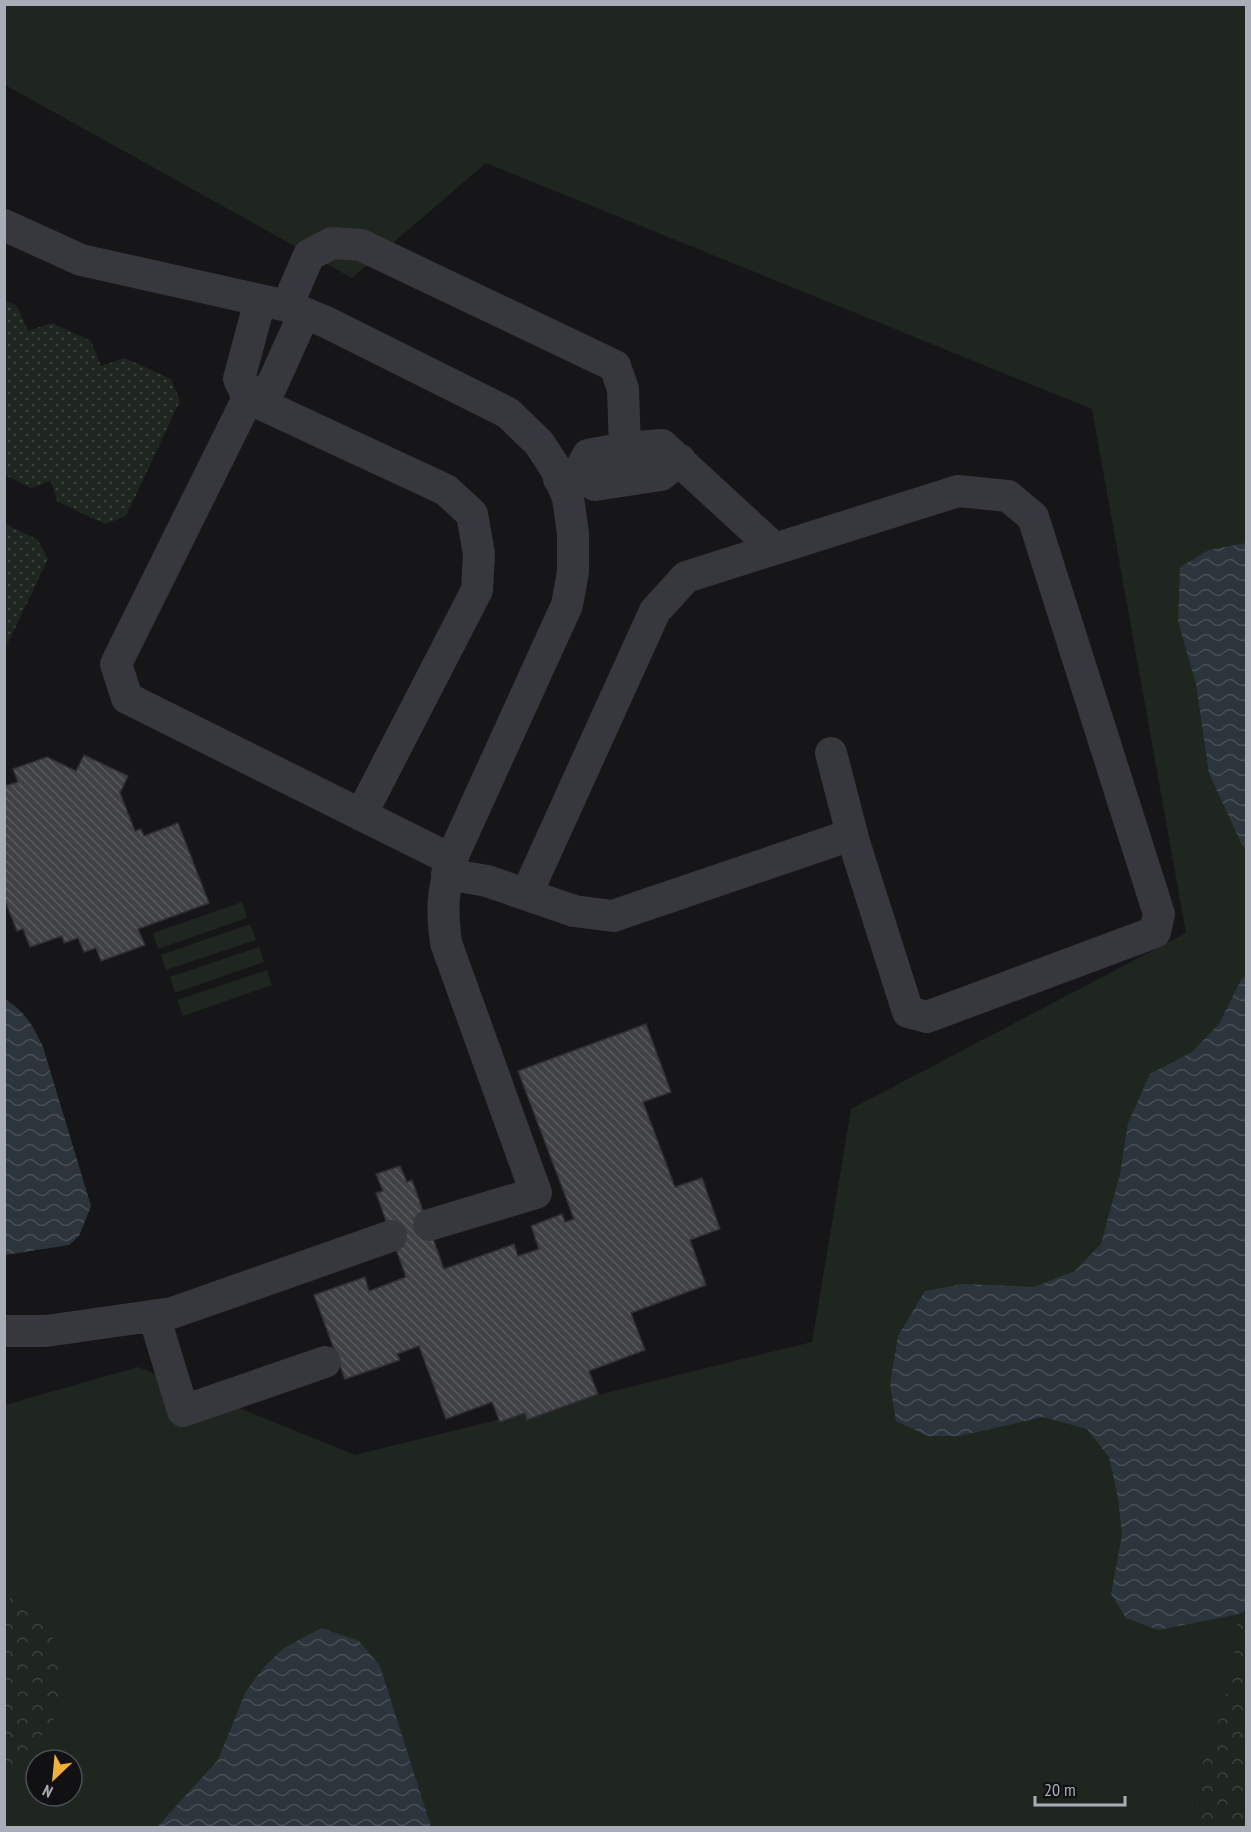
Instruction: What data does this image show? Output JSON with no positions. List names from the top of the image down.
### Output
{
  "scale_bar": "20 m",
  "north": "bottom left"
}
